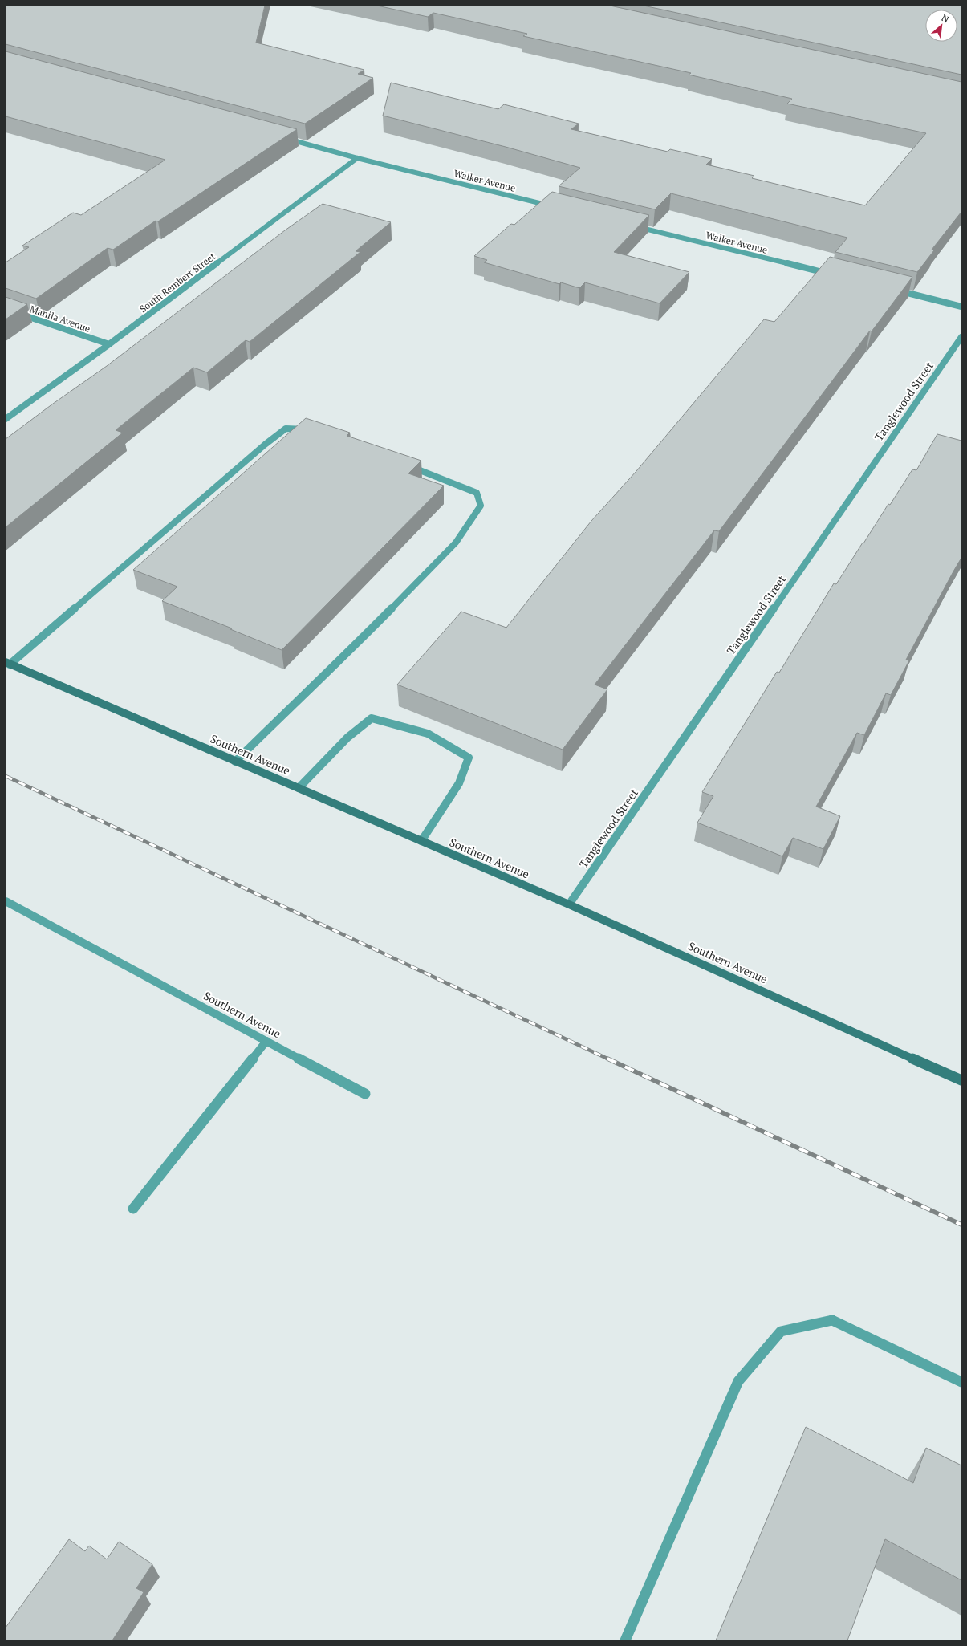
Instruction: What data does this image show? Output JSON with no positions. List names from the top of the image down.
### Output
{
  "streets": {
    "main road": ["Southern Avenue"],
    "street": [
      "Walker Avenue",
      "South Rembert Street",
      "Manila Avenue",
      "Tanglewood Street"
    ]
  },
  "crossings": [
    ["Walker Avenue", "South Rembert Street"],
    ["South Rembert Street", "Manila Avenue"],
    ["Tanglewood Street", "Southern Avenue"]
  ],
  "north": "top right"
}
